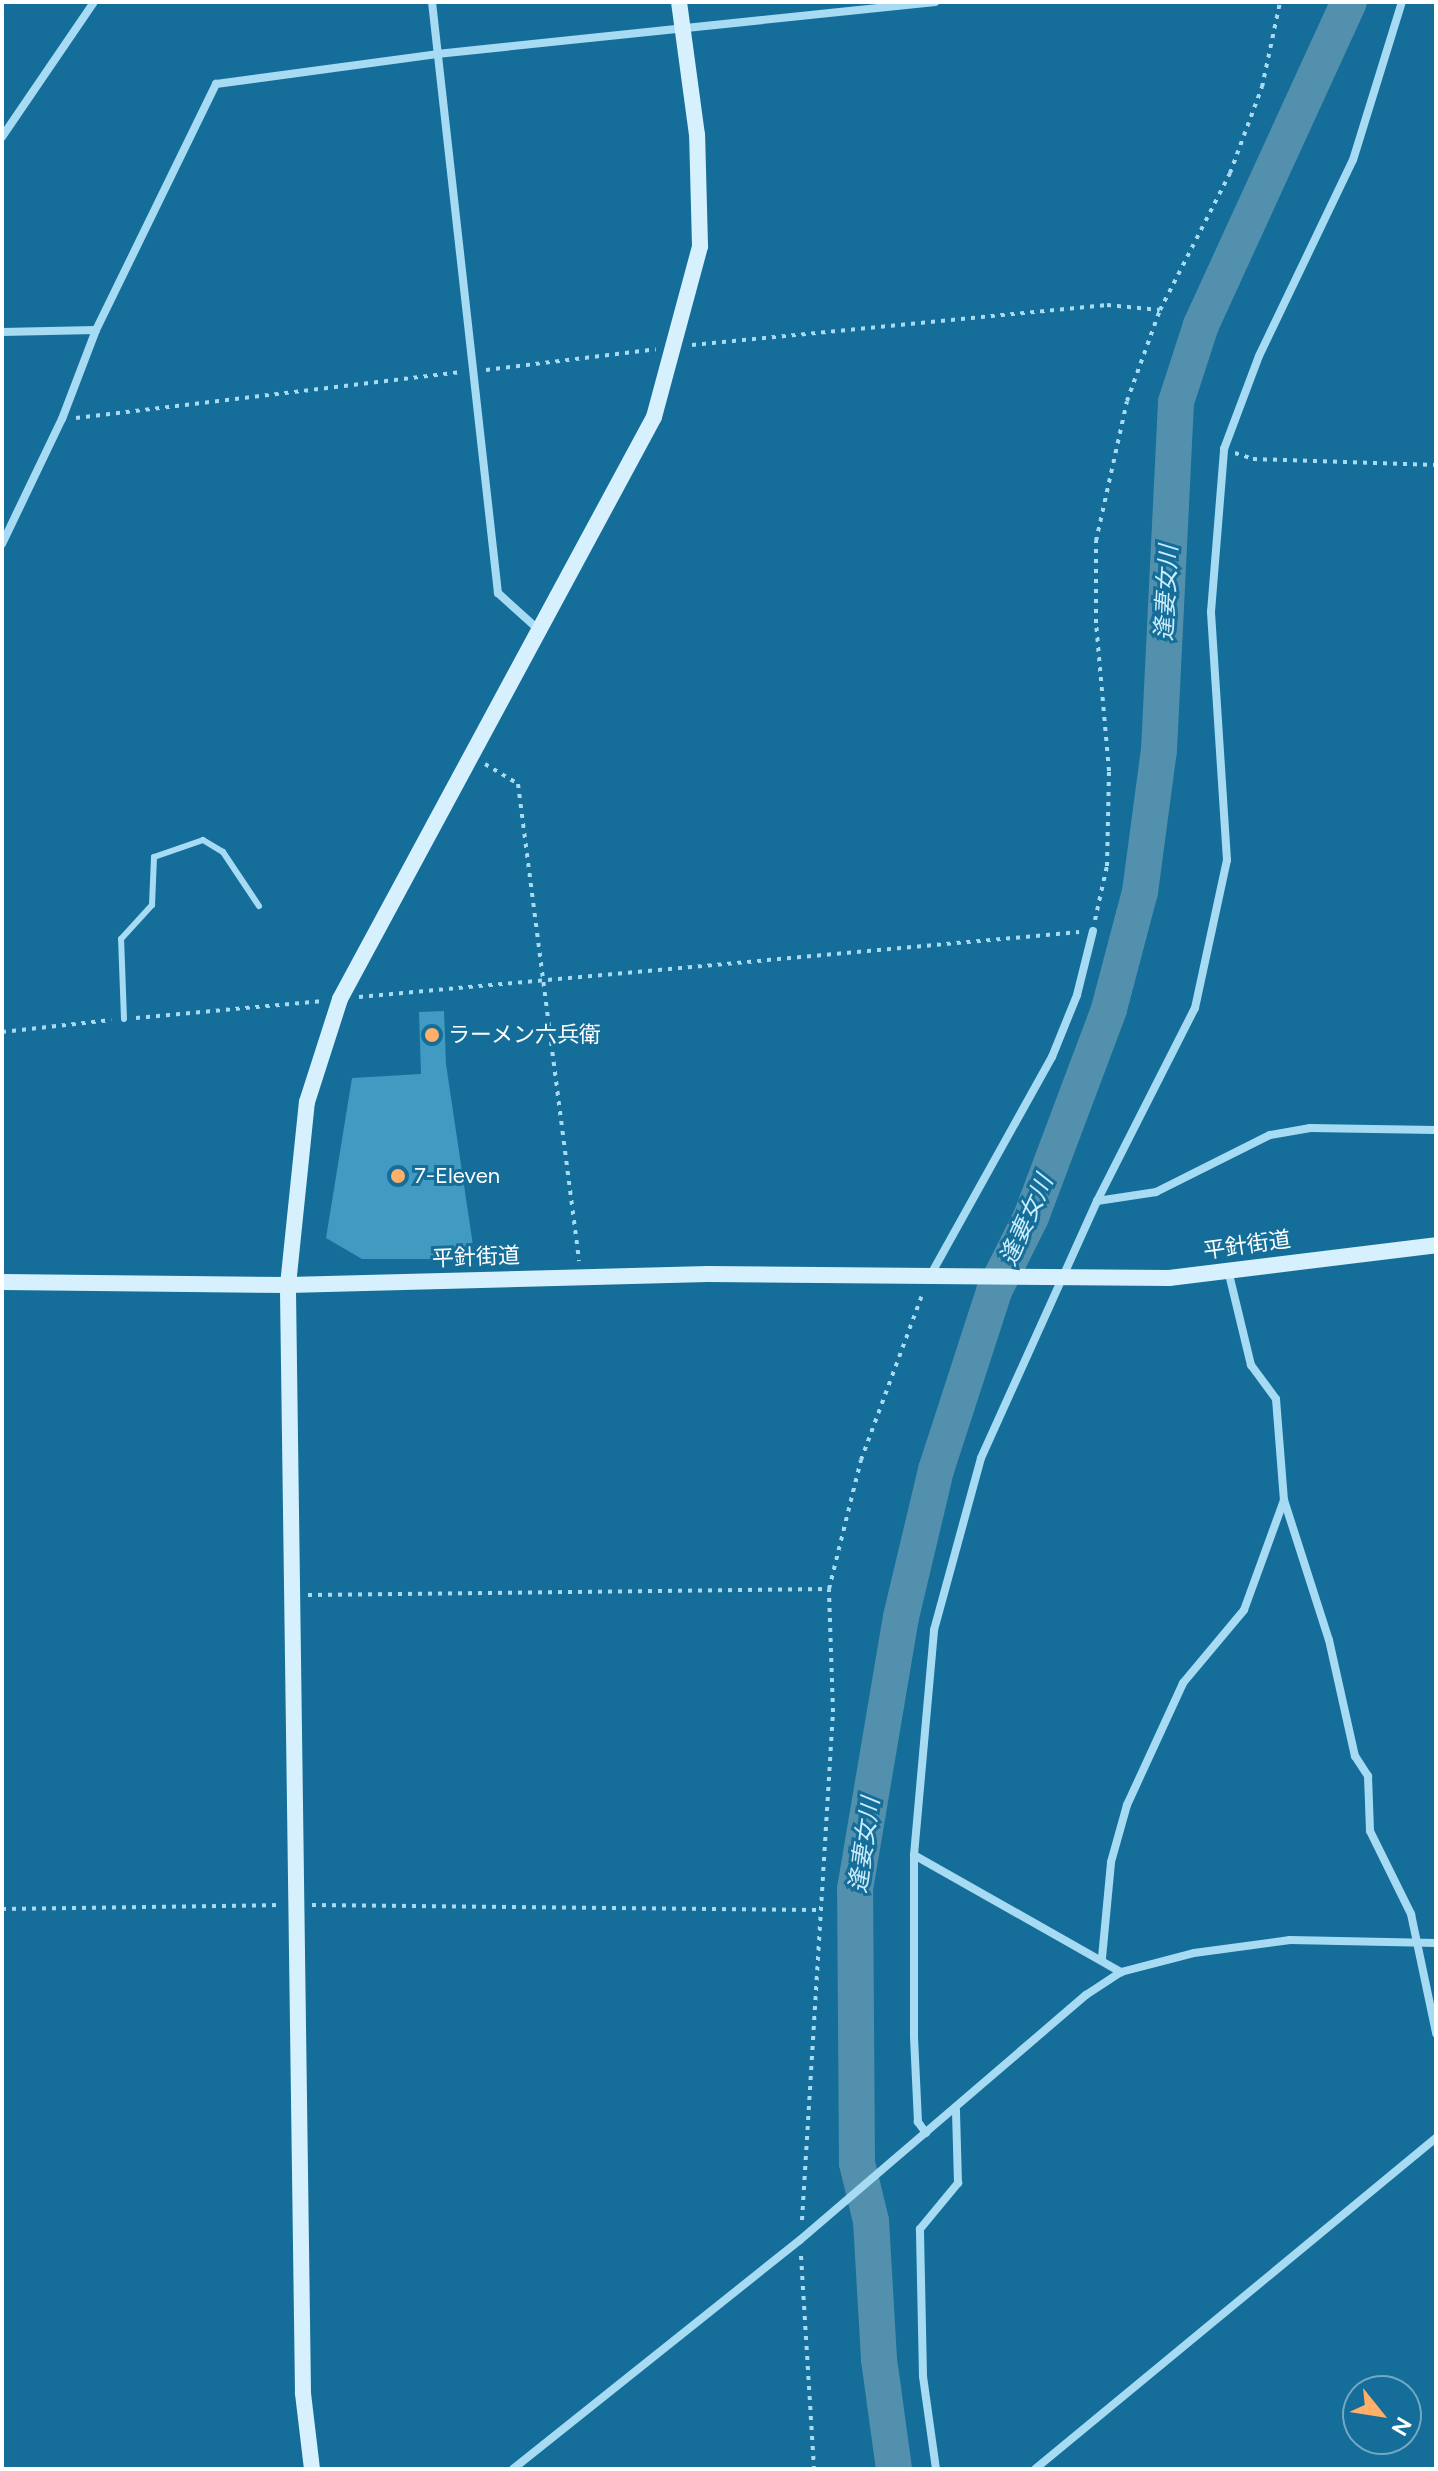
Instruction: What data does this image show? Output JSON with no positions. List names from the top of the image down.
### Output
{
  "streets": {
    "street": ["平針街道"]
  },
  "water": ["逢妻女川"],
  "places": ["ラーメン六兵衛", "7-Eleven"],
  "north": "bottom right"
}
